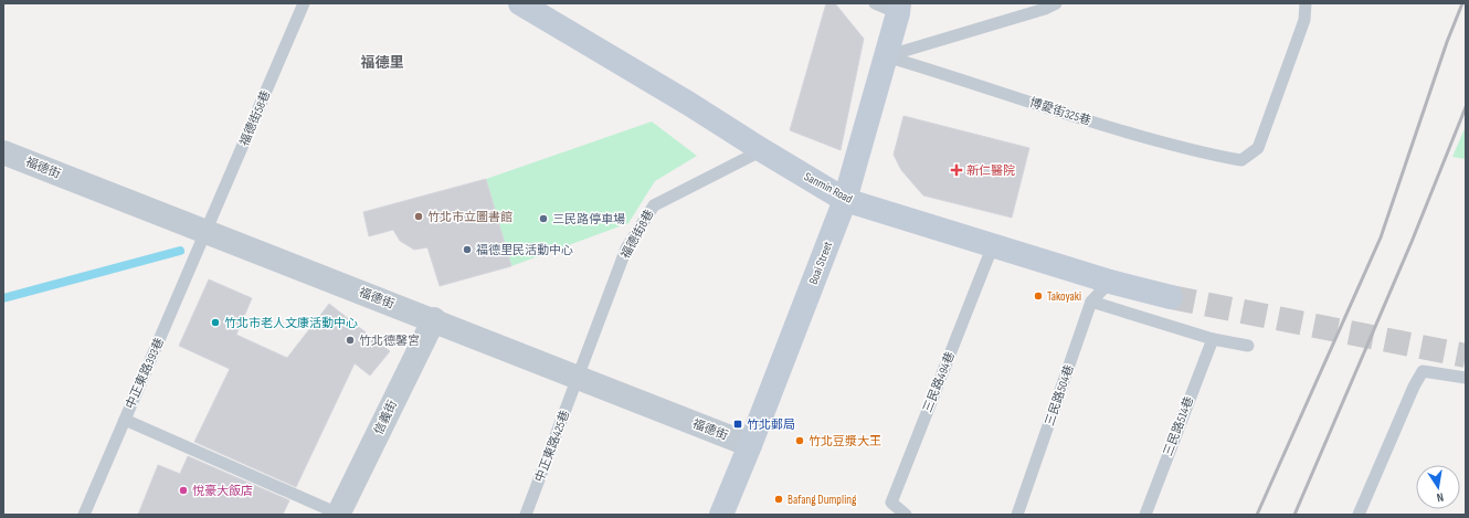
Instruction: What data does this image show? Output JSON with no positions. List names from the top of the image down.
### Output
{
  "streets": {
    "street": [
      "福德街",
      "Sanmin Road",
      "Boai Street",
      "信義街"
    ],
    "lane": [
      "博愛街325巷",
      "福德街58巷",
      "福德街8巷",
      "中正東路393巷",
      "三民路494巷",
      "三民路504巷",
      "三民路514巷",
      "中正東路425巷"
    ]
  },
  "crossings": [
    ["博愛街325巷", "Boai Street"],
    ["福德街58巷", "福德街"],
    ["福德街58巷", "中正東路393巷"],
    ["福德街", "福德街8巷"],
    ["福德街", "Boai Street"],
    ["福德街", "中正東路393巷"],
    ["福德街", "信義街"],
    ["福德街", "中正東路425巷"],
    ["Sanmin Road", "福德街8巷"],
    ["Sanmin Road", "Boai Street"],
    ["Sanmin Road", "三民路494巷"],
    ["Sanmin Road", "三民路504巷"],
    ["福德街8巷", "中正東路425巷"]
  ],
  "districts": ["福德里"],
  "places": {
    "health": ["新仁醫院"],
    "other": [
      "竹北市立圖書館",
      "三民路停車場",
      "福德里民活動中心",
      "Takoyaki",
      "竹北市老人文康活動中心",
      "竹北德馨宮",
      "竹北豆漿大王",
      "悅豪大飯店",
      "Bafang Dumpling"
    ],
    "transit": ["竹北郵局"]
  },
  "north": "bottom"
}
